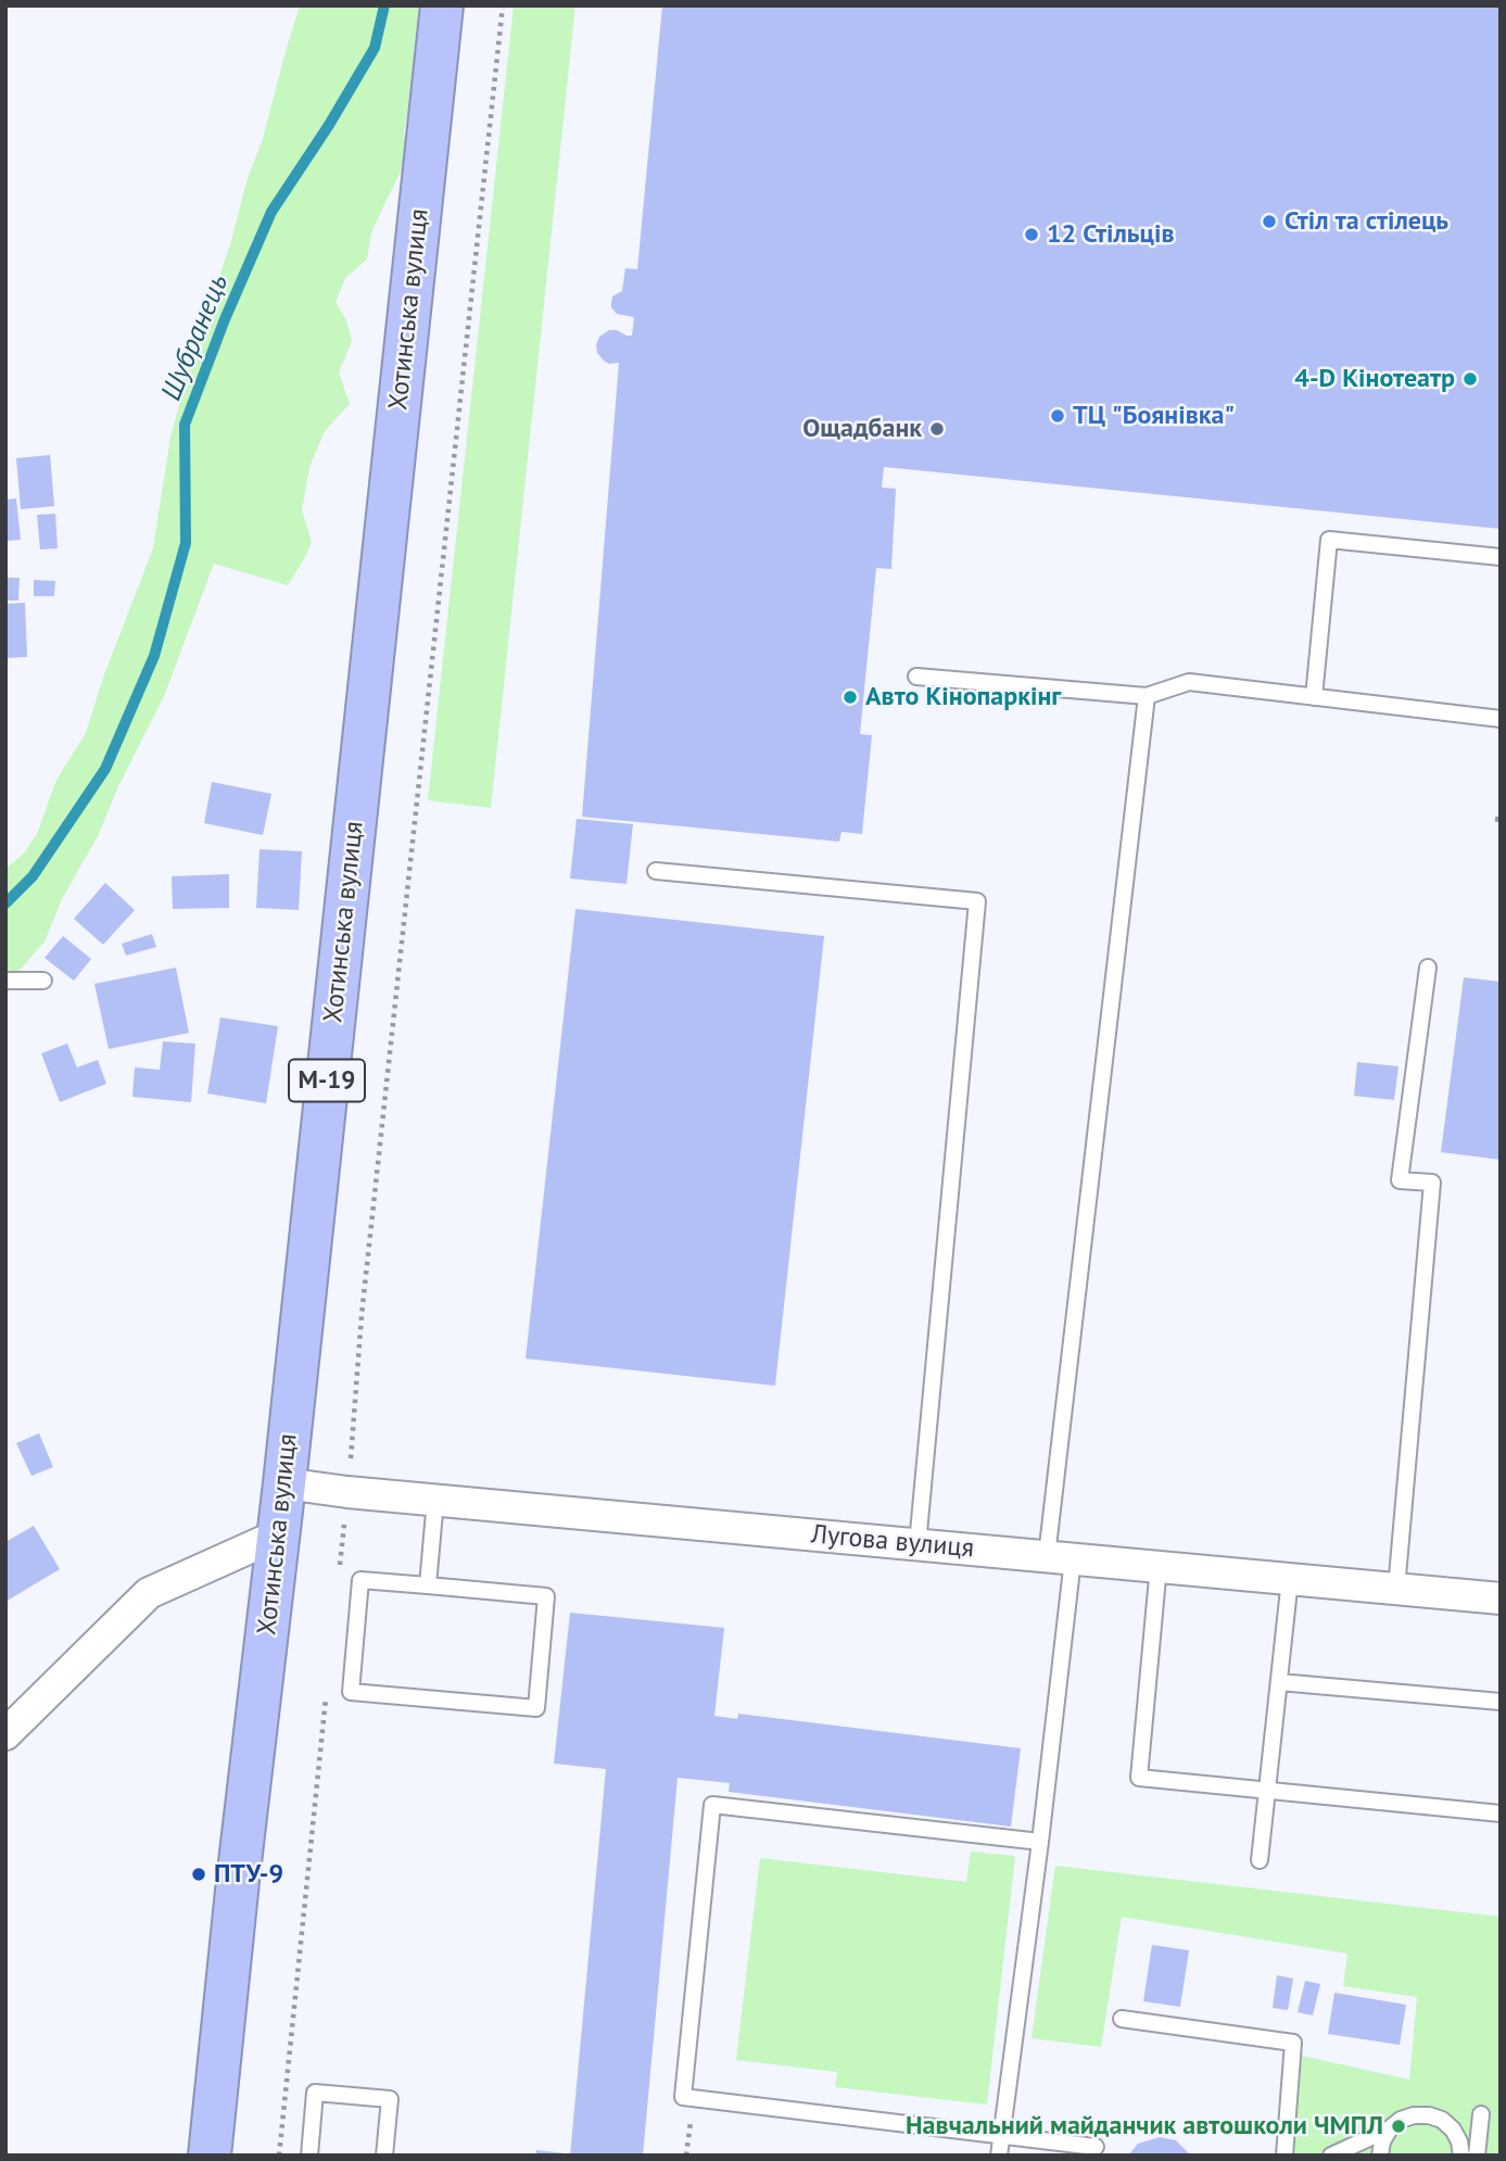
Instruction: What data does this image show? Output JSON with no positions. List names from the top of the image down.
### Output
{
  "streets": {
    "highway": ["Хотинська вулиця", "М-19"],
    "street": ["Лугова вулиця"]
  },
  "crossings": [
    ["Хотинська вулиця", "Лугова вулиця"]
  ],
  "water": ["Шубранець"],
  "places": [
    "Стіл та стілець",
    "12 Стільців",
    "4-D Кінотеатр",
    "ТЦ \"Боянівка\"",
    "Ощадбанк",
    "Авто Кінопаркінг",
    "ПТУ-9",
    "Навчальний майданчик автошколи ЧМПЛ"
  ]
}
